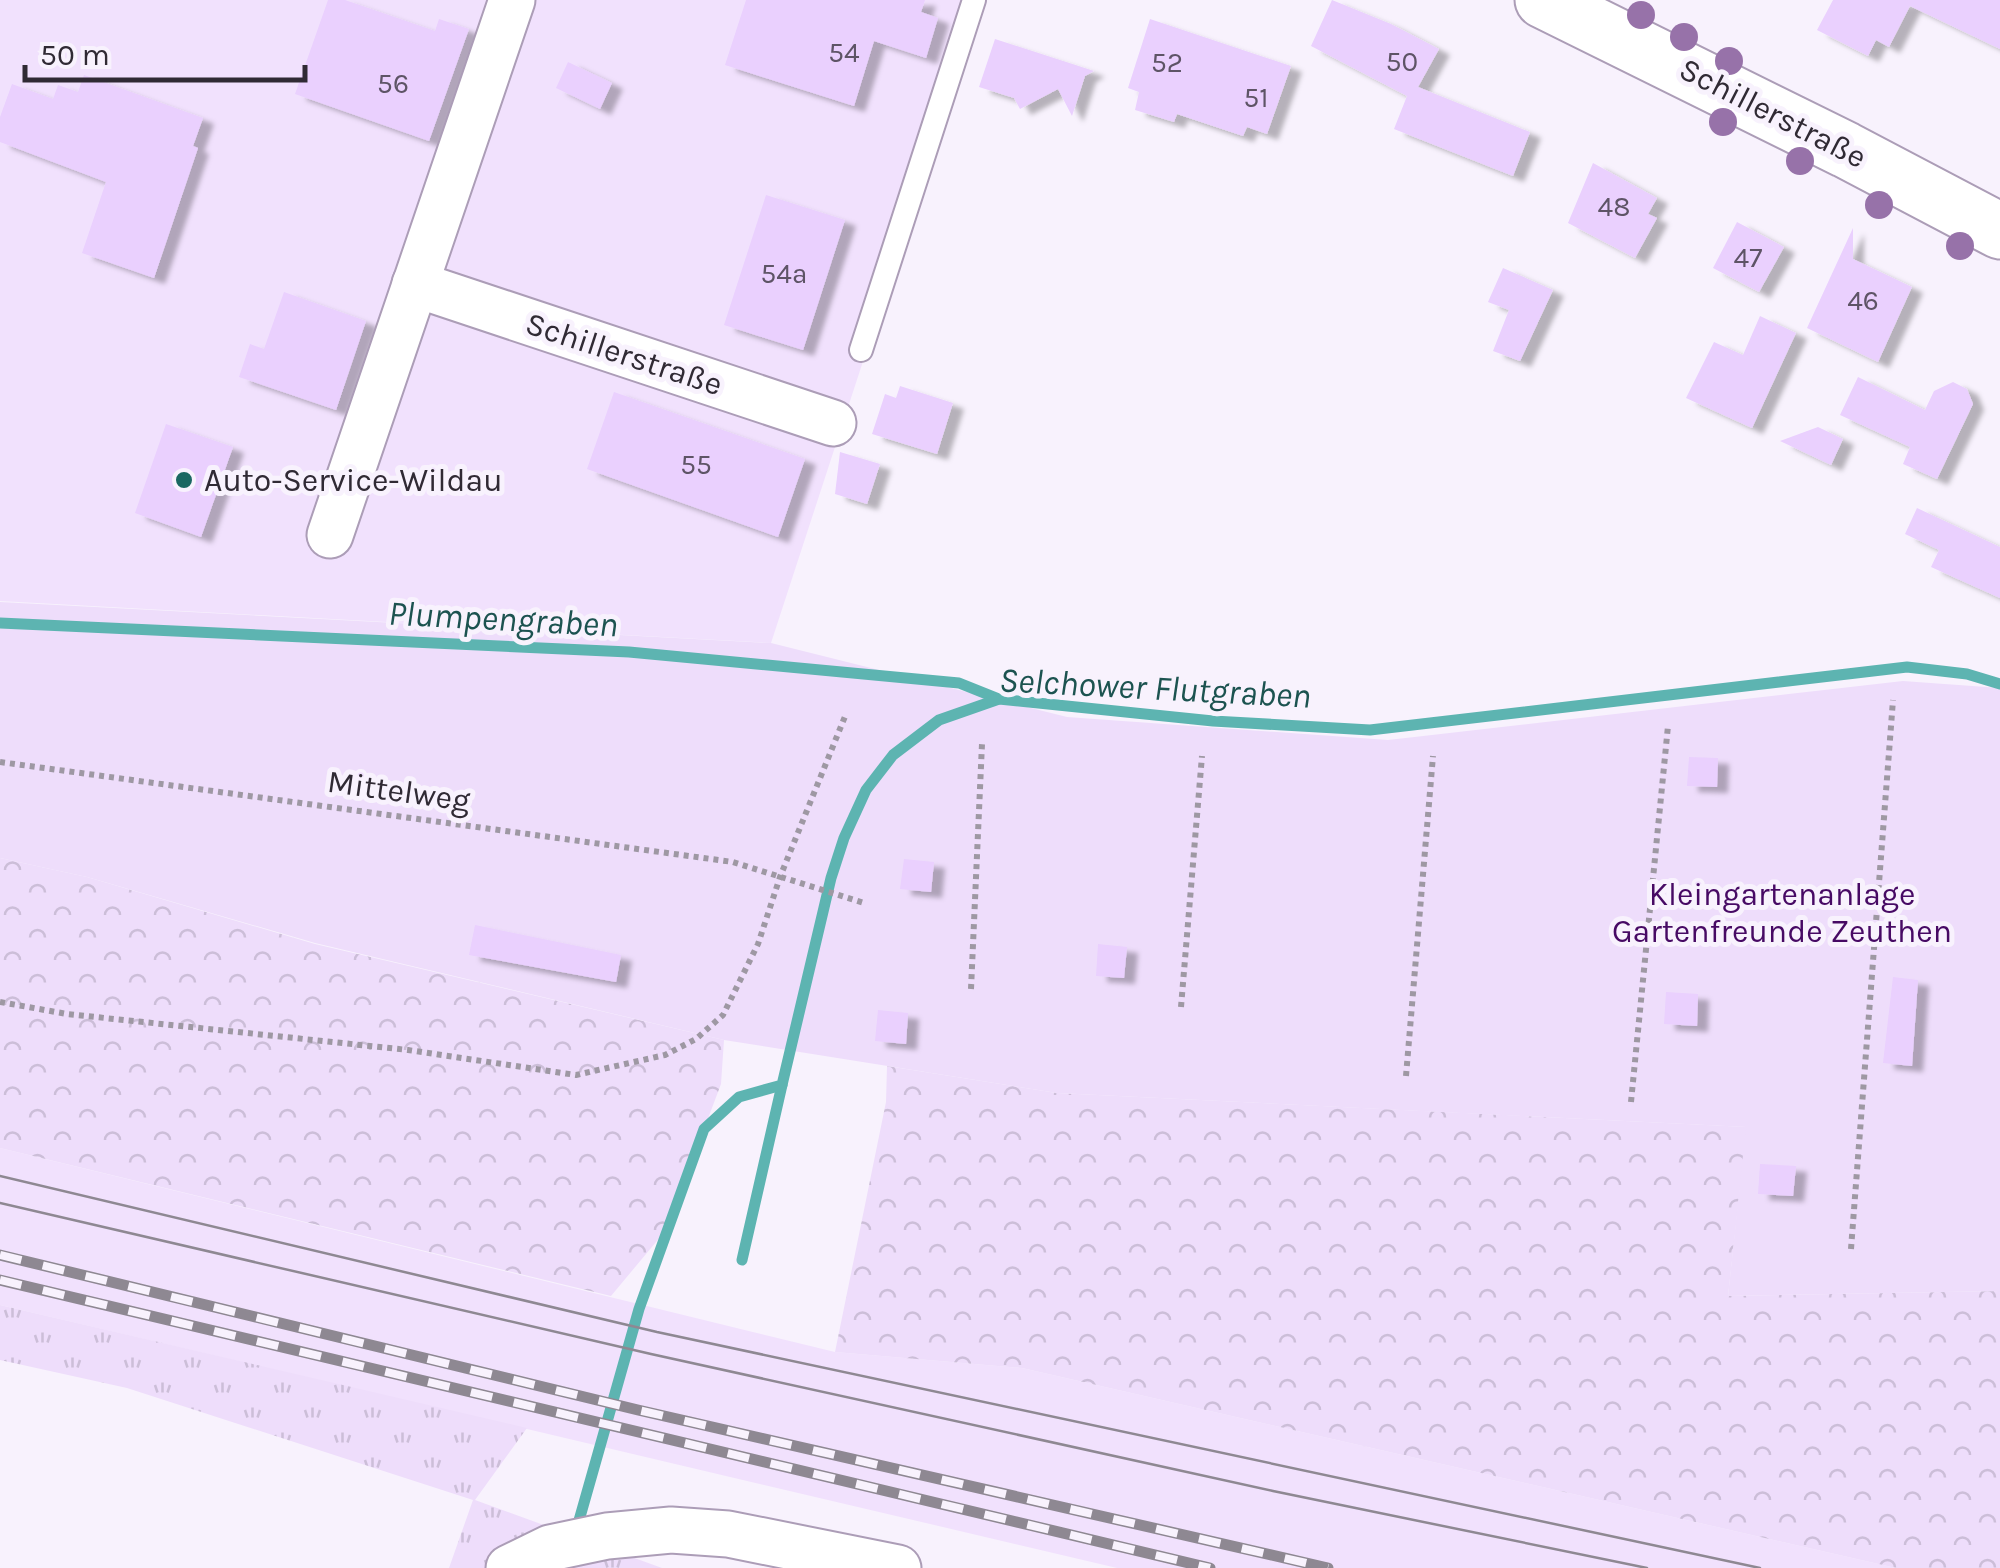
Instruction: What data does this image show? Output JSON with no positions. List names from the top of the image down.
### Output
{
  "streets": {
    "street": ["Schillerstraße"],
    "path": ["Mittelweg"]
  },
  "water": ["Plumpengraben", "Selchower Flutgraben"],
  "parks": ["Kleingartenanlage Gartenfreunde Zeuthen"],
  "places": ["Auto-Service-Wildau"],
  "house_numbers": [
    "54",
    "50",
    "52",
    "56",
    "51",
    "48",
    "47",
    "54a",
    "46",
    "55"
  ],
  "scale_bar": "50 m"
}
